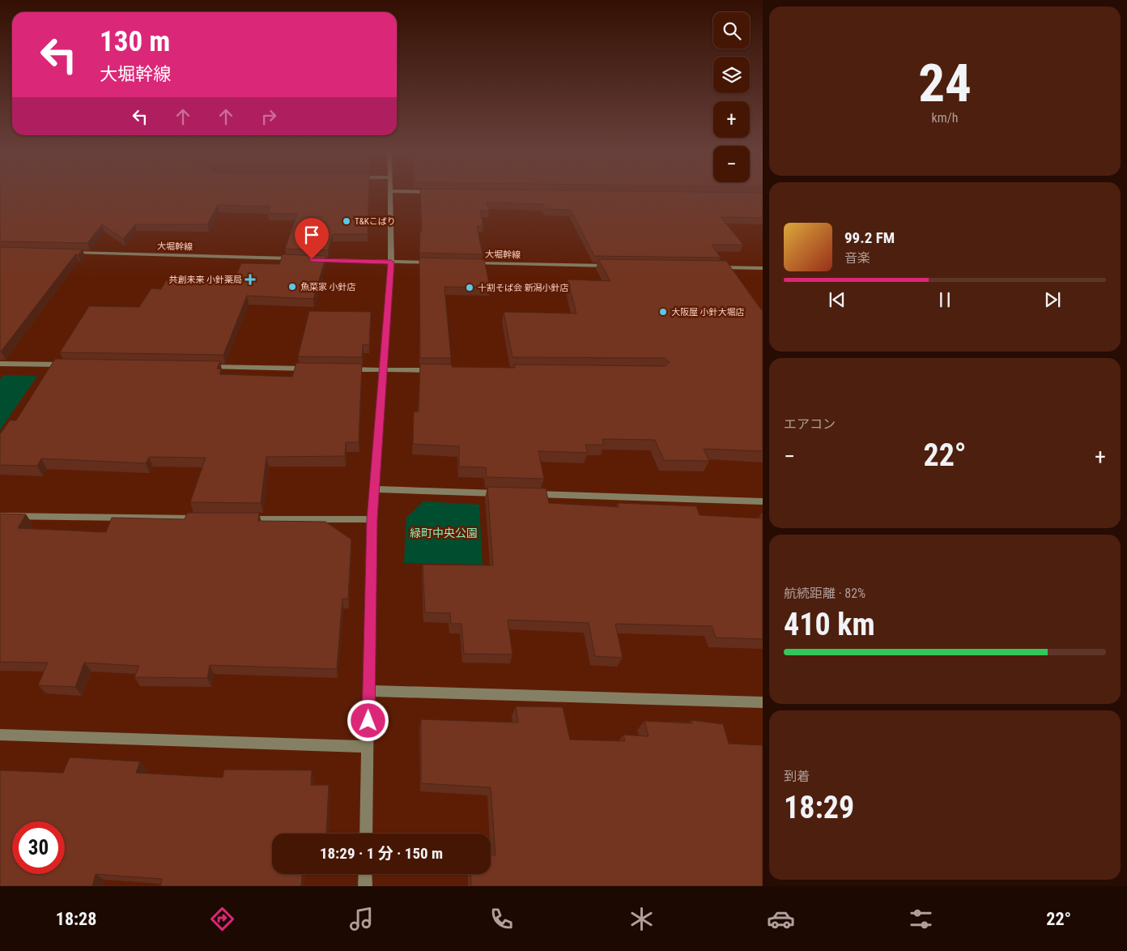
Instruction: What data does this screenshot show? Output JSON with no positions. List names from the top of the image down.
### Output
{
  "streets": {
    "street": ["大堀幹線"]
  },
  "parks": ["緑町中央公園"],
  "places": {
    "other": [
      "T&Kこばり",
      "魚菜家 小針店",
      "十割そば会 新潟小針店",
      "大阪屋 小針大堀店"
    ],
    "health": ["共創未来 小針薬局"]
  },
  "page": {
    "tile": [
      ["24", "km/h"],
      "エアコン",
      ["航続距離 · 82%", "410 km"],
      ["到着", "18:29"]
    ],
    "map_buttons": ["+", "−"],
    "turn": ["130 m", "大堀幹線"],
    "song": ["99.2 FM", "音楽"],
    "heat": ["−", "22°", "+"],
    "limit": "30",
    "trip": "18:29 · 1 分 · 150 m",
    "tabs": ["18:28", "22°"]
  }
}
